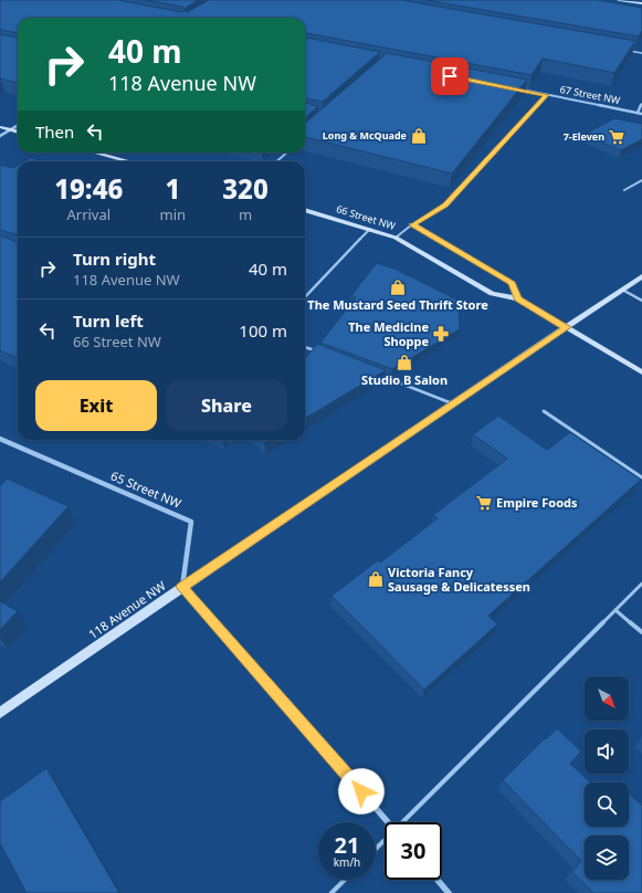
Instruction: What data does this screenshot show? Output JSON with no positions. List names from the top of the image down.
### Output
{
  "streets": {
    "main road": ["66 Street NW", "118 Avenue NW"],
    "street": ["67 Street NW", "65 Street NW"]
  },
  "crossings": [
    ["66 Street NW", "118 Avenue NW"],
    ["65 Street NW", "118 Avenue NW"]
  ],
  "places": {
    "shop": [
      "Long & McQuade",
      "The Mustard Seed Thrift Store",
      "Studio B Salon",
      "Victoria Fancy Sausage & Delicatessen"
    ],
    "supermarket": ["7-Eleven", "Empire Foods"],
    "pharmacy": ["The Medicine Shoppe"]
  },
  "north": "bottom right",
  "page": {
    "turn": ["40 m", "118 Avenue NW"],
    "then": "Then",
    "eta": [
      "19:46",
      "Arrival",
      "1",
      "min",
      "320",
      "m"
    ],
    "list": [
      {
        "name": "Turn right",
        "note": "118 Avenue NW",
        "value": "40 m"
      },
      {
        "name": "Turn left",
        "note": "66 Street NW",
        "value": "100 m"
      }
    ],
    "buttons": ["Exit", "Share"],
    "speed": "21 km/h",
    "limit": "30"
  }
}
